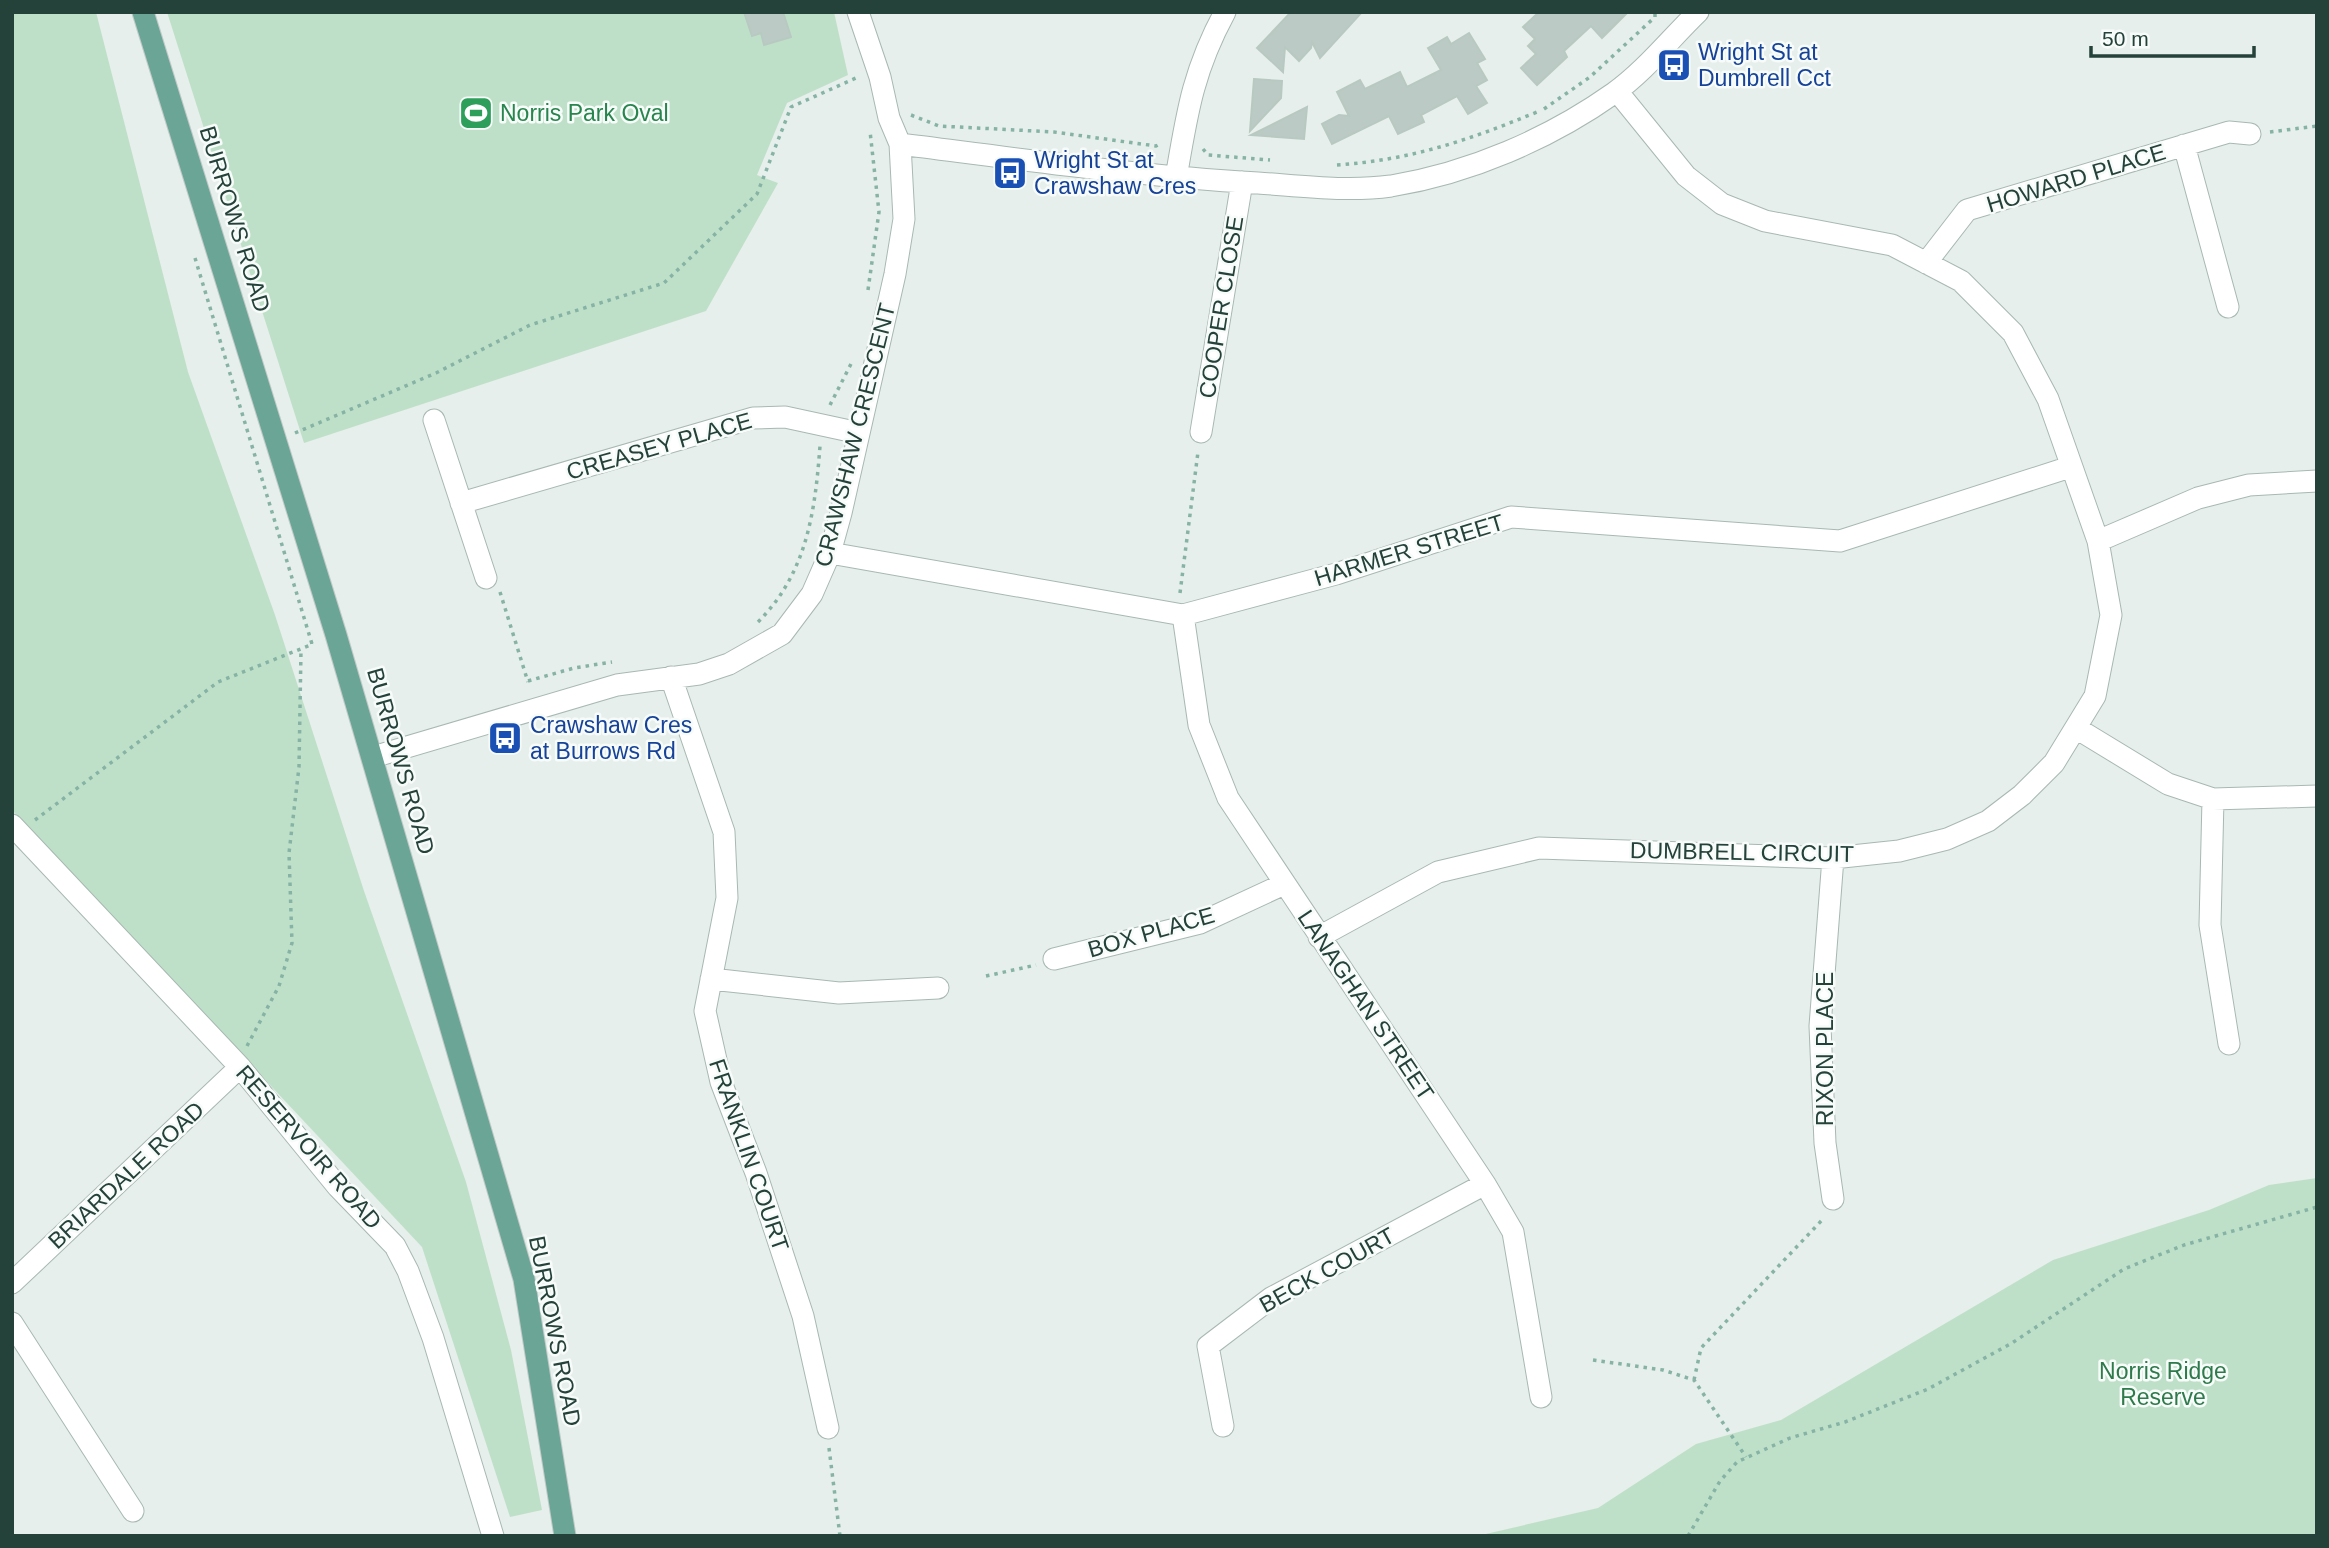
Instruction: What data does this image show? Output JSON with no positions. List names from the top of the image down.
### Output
{
  "streets": {
    "main road": ["BURROWS ROAD"],
    "street": [
      "HOWARD PLACE",
      "COOPER CLOSE",
      "CRAWSHAW CRESCENT",
      "CREASEY PLACE",
      "HARMER STREET",
      "DUMBRELL CIRCUIT",
      "BOX PLACE",
      "LANAGHAN STREET",
      "RIXON PLACE",
      "RESERVOIR ROAD",
      "FRANKLIN COURT",
      "BRIARDALE ROAD",
      "BECK COURT"
    ]
  },
  "crossings": [
    ["HOWARD PLACE", "DUMBRELL CIRCUIT"],
    ["BURROWS ROAD", "CRAWSHAW CRESCENT"],
    ["CRAWSHAW CRESCENT", "CREASEY PLACE"],
    ["CRAWSHAW CRESCENT", "HARMER STREET"],
    ["CRAWSHAW CRESCENT", "FRANKLIN COURT"],
    ["HARMER STREET", "DUMBRELL CIRCUIT"],
    ["HARMER STREET", "LANAGHAN STREET"],
    ["DUMBRELL CIRCUIT", "LANAGHAN STREET"],
    ["DUMBRELL CIRCUIT", "RIXON PLACE"],
    ["BOX PLACE", "LANAGHAN STREET"],
    ["LANAGHAN STREET", "BECK COURT"],
    ["RESERVOIR ROAD", "BRIARDALE ROAD"]
  ],
  "parks": ["Norris Ridge Reserve"],
  "places": {
    "bus stop": ["Wright St at Dumbrell Cct", "Wright St at Crawshaw Cres", "Crawshaw Cres at Burrows Rd"],
    "sports": ["Norris Park Oval"]
  },
  "scale_bar": "50 m"
}
